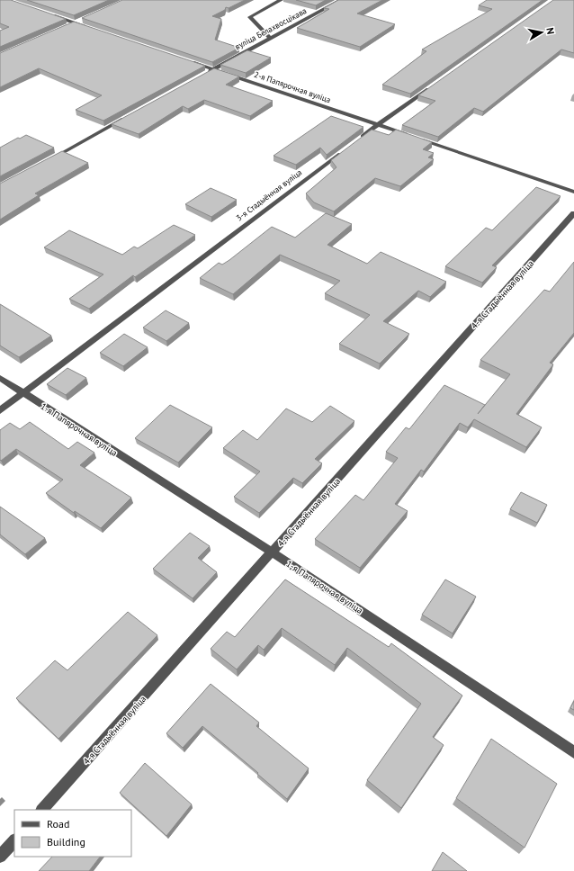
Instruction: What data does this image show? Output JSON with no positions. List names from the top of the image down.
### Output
{
  "streets": {
    "street": [
      "вуліца Белахвосцікава",
      "2-я Папярочная вуліца",
      "3-я Стадыённая вуліца",
      "4-я Стадыённая вуліца",
      "1-я Папярочная вуліца"
    ]
  },
  "crossings": [
    ["вуліца Белахвосцікава", "2-я Папярочная вуліца"],
    ["3-я Стадыённая вуліца", "1-я Папярочная вуліца"],
    ["4-я Стадыённая вуліца", "1-я Папярочная вуліца"]
  ],
  "legend": ["Road", "Building"],
  "north": "right"
}
